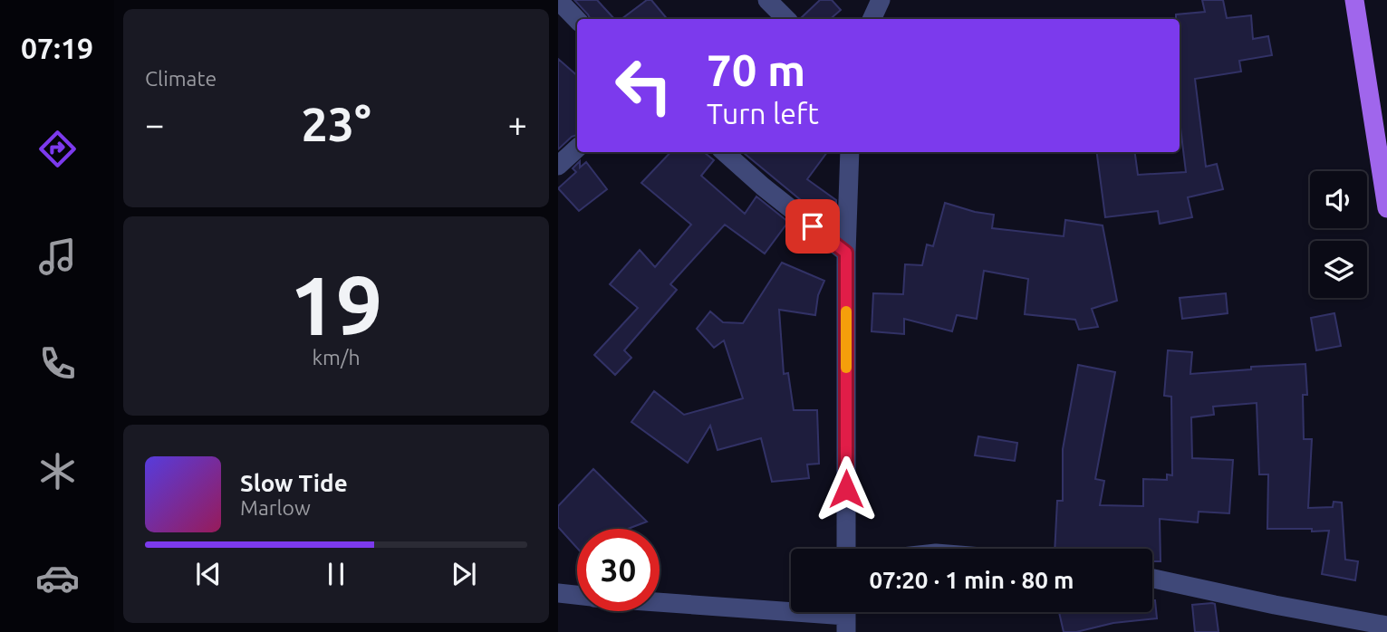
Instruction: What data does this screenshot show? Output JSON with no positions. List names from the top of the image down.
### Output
{
  "page": {
    "tabs": "07:19",
    "tile": [
      "Climate",
      ["19", "km/h"]
    ],
    "turn": ["70 m", "Turn left"],
    "heat": ["−", "23°", "+"],
    "song": ["Slow Tide", "Marlow"],
    "limit": "30",
    "trip": "07:20 · 1 min · 80 m"
  }
}
